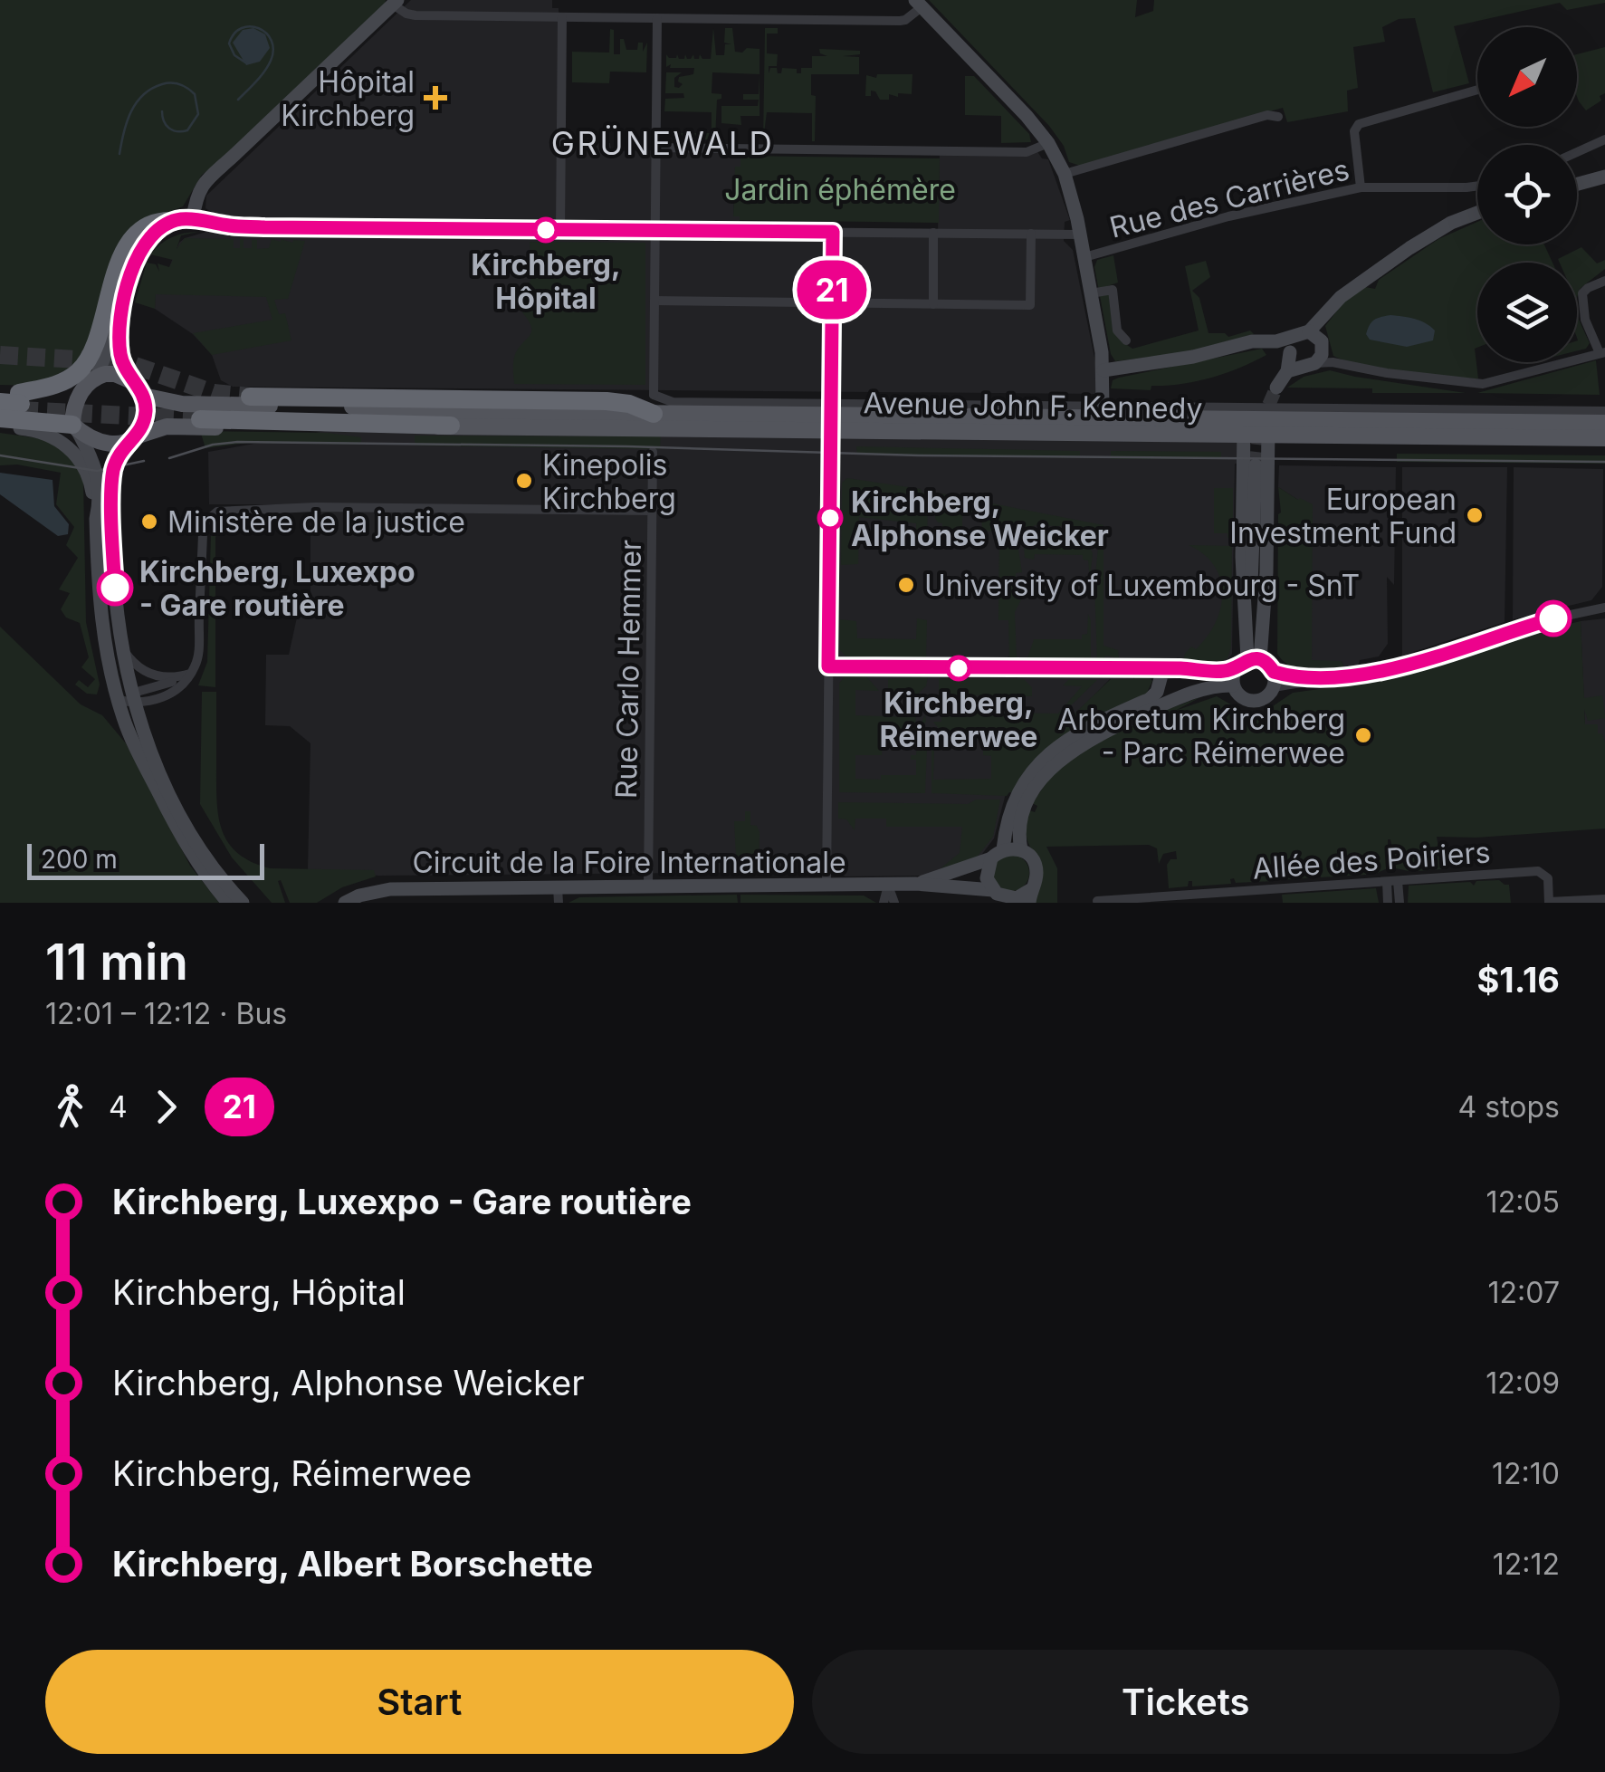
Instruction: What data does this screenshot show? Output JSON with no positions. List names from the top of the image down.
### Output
{
  "streets": {
    "main road": ["Avenue John F. Kennedy", "Circuit de la Foire Internationale"],
    "street": ["Rue des Carrières", "Rue Carlo Hemmer", "Allée des Poiriers"]
  },
  "crossings": [
    ["Rue Carlo Hemmer", "Circuit de la Foire Internationale"]
  ],
  "districts": ["GRÜNEWALD"],
  "parks": ["Jardin éphémère"],
  "places": {
    "health": ["Hôpital Kirchberg"],
    "other": [
      "Kirchberg, Hôpital",
      "Kinepolis Kirchberg",
      "European Investment Fund",
      "Kirchberg, Alphonse Weicker",
      "Ministère de la justice",
      "University of Luxembourg - SnT",
      "Kirchberg, Luxexpo - Gare routière",
      "Kirchberg, Réimerwee",
      "Arboretum Kirchberg - Parc Réimerwee"
    ]
  },
  "lines": ["bus line 21"],
  "scale_bar": "200 m",
  "north": "bottom left",
  "page": {
    "on_map": "21",
    "scale": "200 m",
    "heading": ["11 min", "12:01 – 12:12 · Bus", "$1.16"],
    "legs": ["4", "21", "4 stops"],
    "list": [
      {
        "name": "Kirchberg, Luxexpo - Gare routière",
        "value": "12:05"
      },
      {
        "name": "Kirchberg, Hôpital",
        "value": "12:07"
      },
      {
        "name": "Kirchberg, Alphonse Weicker",
        "value": "12:09"
      },
      {
        "name": "Kirchberg, Réimerwee",
        "value": "12:10"
      },
      {
        "name": "Kirchberg, Albert Borschette",
        "value": "12:12"
      }
    ],
    "buttons": ["Start", "Tickets"]
  }
}
